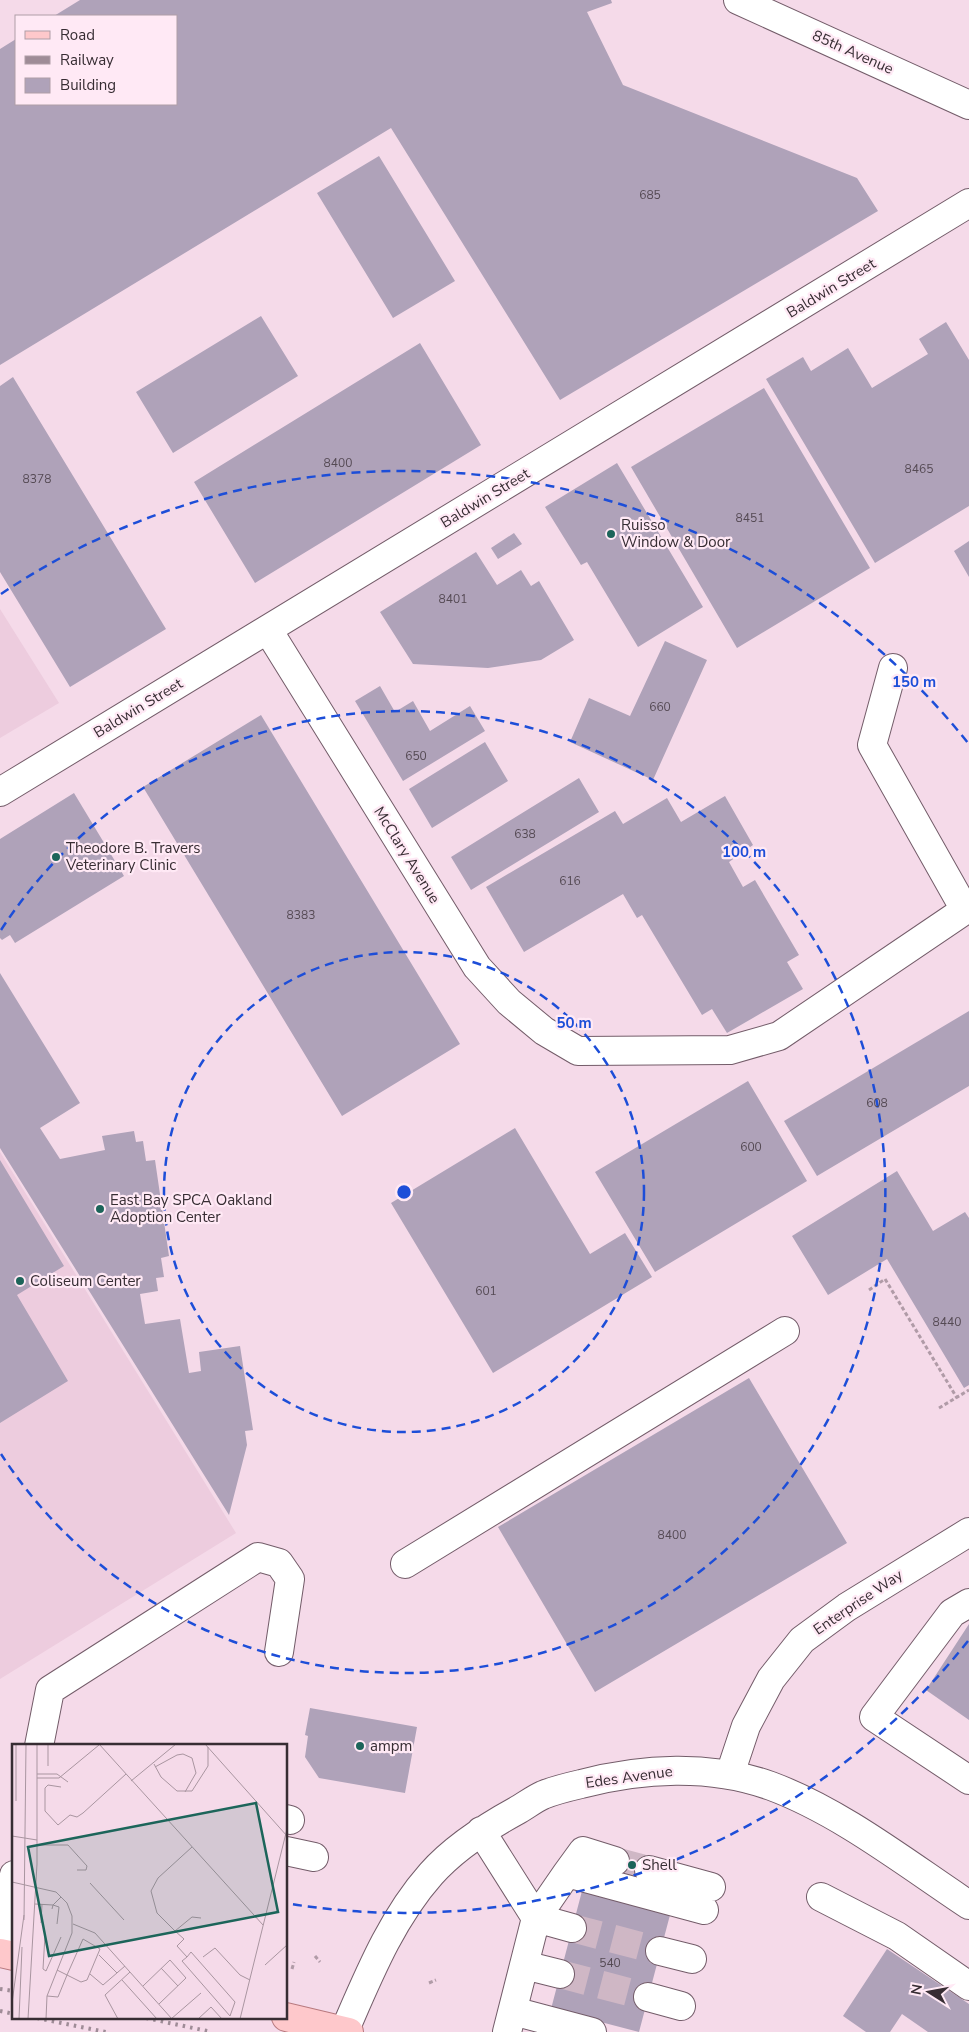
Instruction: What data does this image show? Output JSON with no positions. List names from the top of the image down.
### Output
{
  "streets": {
    "street": [
      "85th Avenue",
      "Baldwin Street",
      "McClary Avenue",
      "Enterprise Way",
      "Edes Avenue"
    ]
  },
  "crossings": [
    ["Baldwin Street", "McClary Avenue"],
    ["Enterprise Way", "Edes Avenue"]
  ],
  "places": [
    "Ruisso Window & Door",
    "Theodore B. Travers Veterinary Clinic",
    "East Bay SPCA Oakland Adoption Center",
    "Coliseum Center",
    "ampm",
    "Shell"
  ],
  "house_numbers": [
    "685",
    "8400",
    "8465",
    "8378",
    "8451",
    "8401",
    "660",
    "650",
    "638",
    "616",
    "8383",
    "608",
    "600",
    "601",
    "8440",
    "8400",
    "540"
  ],
  "legend": ["Road", "Railway", "Building"],
  "north": "left",
  "rings": ["150 m", "100 m", "50 m"]
}
